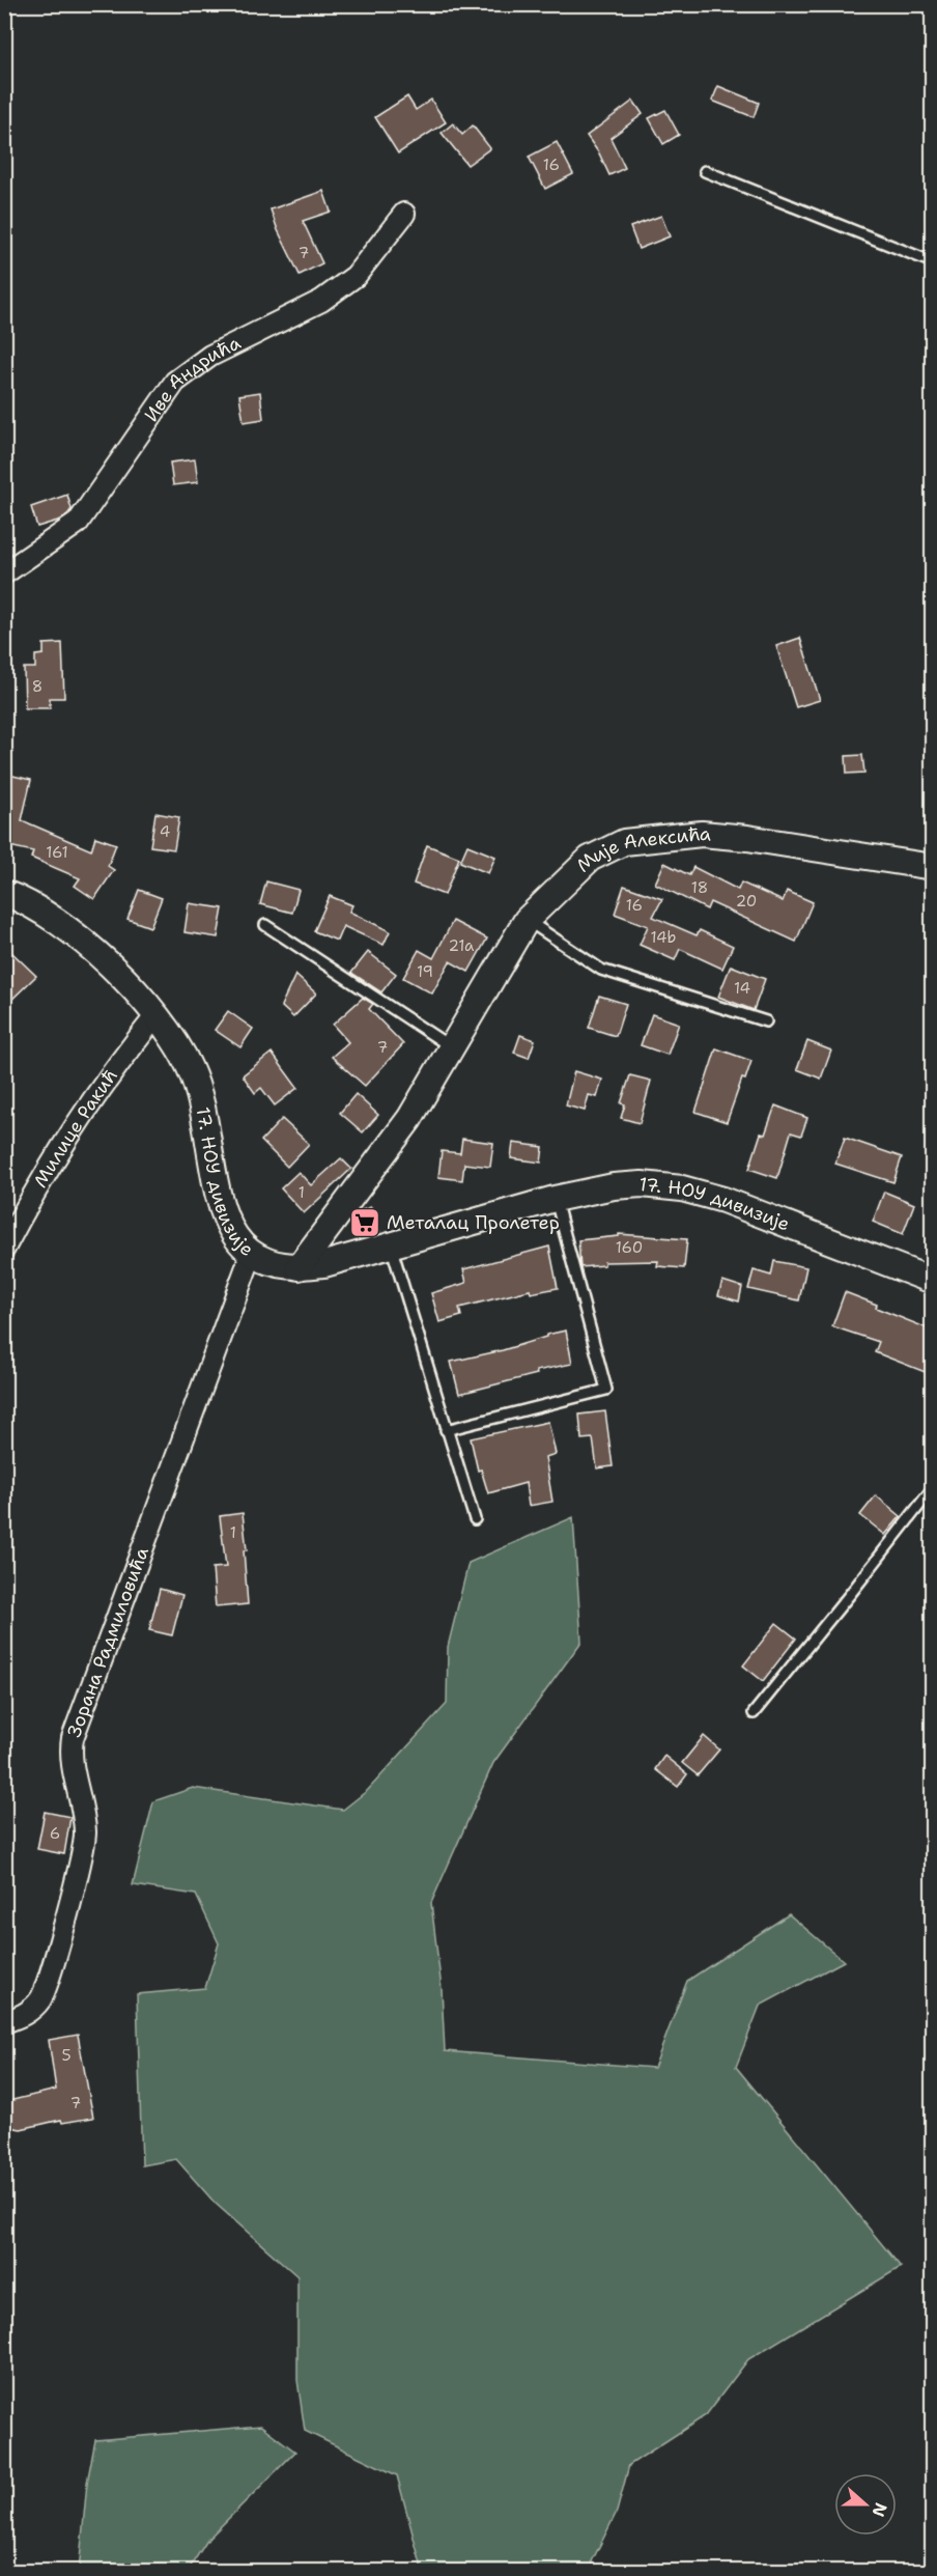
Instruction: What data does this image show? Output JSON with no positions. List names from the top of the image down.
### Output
{
  "streets": {
    "street": [
      "Иве Андрића",
      "Мије Алексића",
      "Милице Ракић",
      "17. НОУ дивизије",
      "Зорана Радмиловића"
    ]
  },
  "crossings": [
    ["Мије Алексића", "17. НОУ дивизије"],
    ["Милице Ракић", "17. НОУ дивизије"],
    ["17. НОУ дивизије", "Зорана Радмиловића"]
  ],
  "places": {
    "supermarket": ["Металац Пролетер"]
  },
  "house_numbers": [
    "16",
    "7",
    "8",
    "4",
    "161",
    "18",
    "20",
    "16",
    "14b",
    "21a",
    "19",
    "14",
    "7",
    "1",
    "160",
    "1",
    "6",
    "5",
    "7"
  ],
  "north": "right"
}
